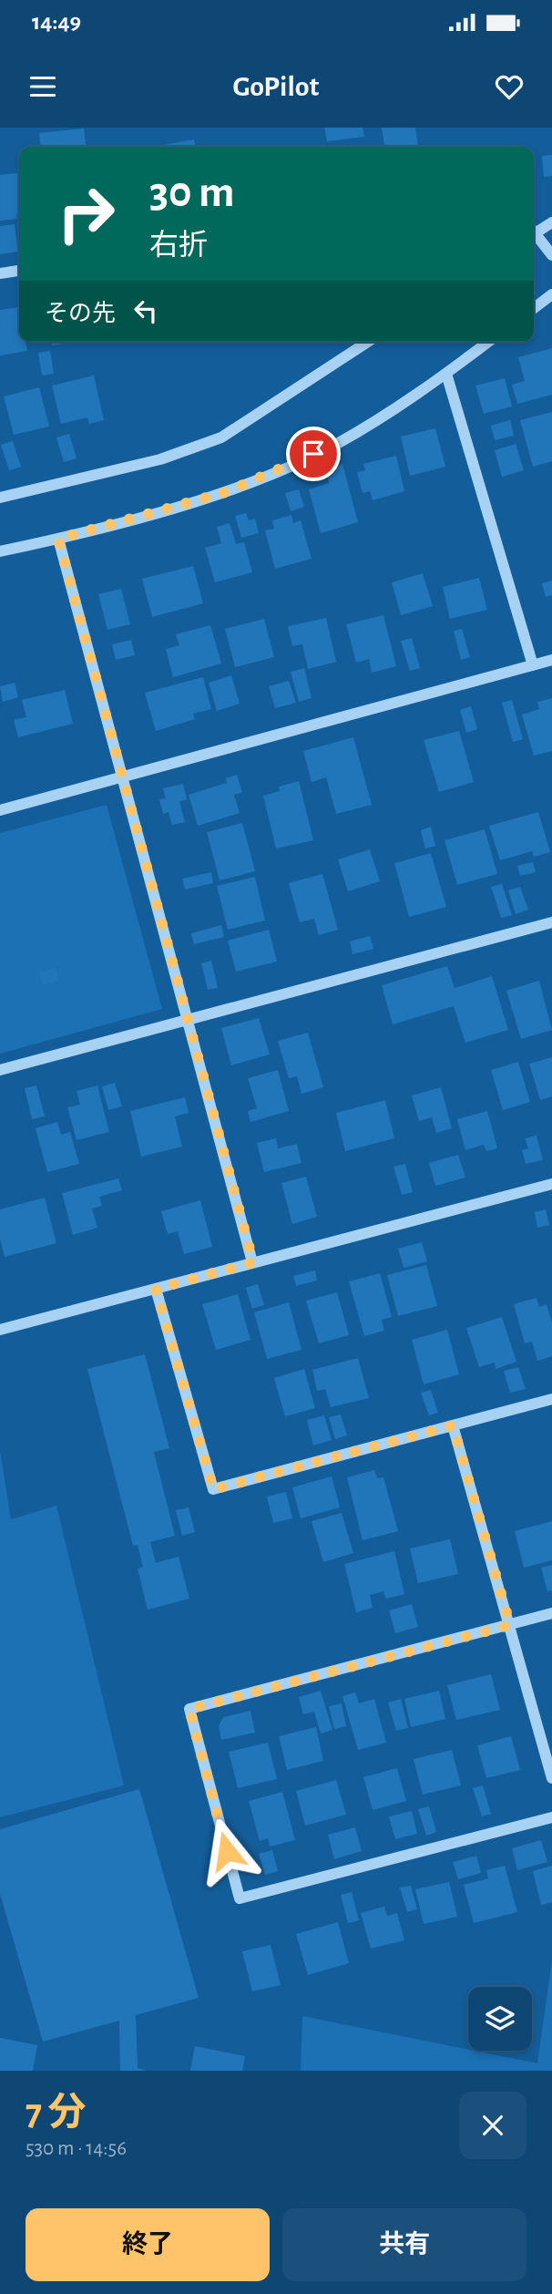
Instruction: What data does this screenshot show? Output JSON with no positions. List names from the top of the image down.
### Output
{
  "page": {
    "status": "14:49",
    "header": "GoPilot",
    "turn": ["30 m", "右折"],
    "then": "その先",
    "heading": ["7 分", "530 m · 14:56"],
    "buttons": ["終了", "共有"]
  }
}
